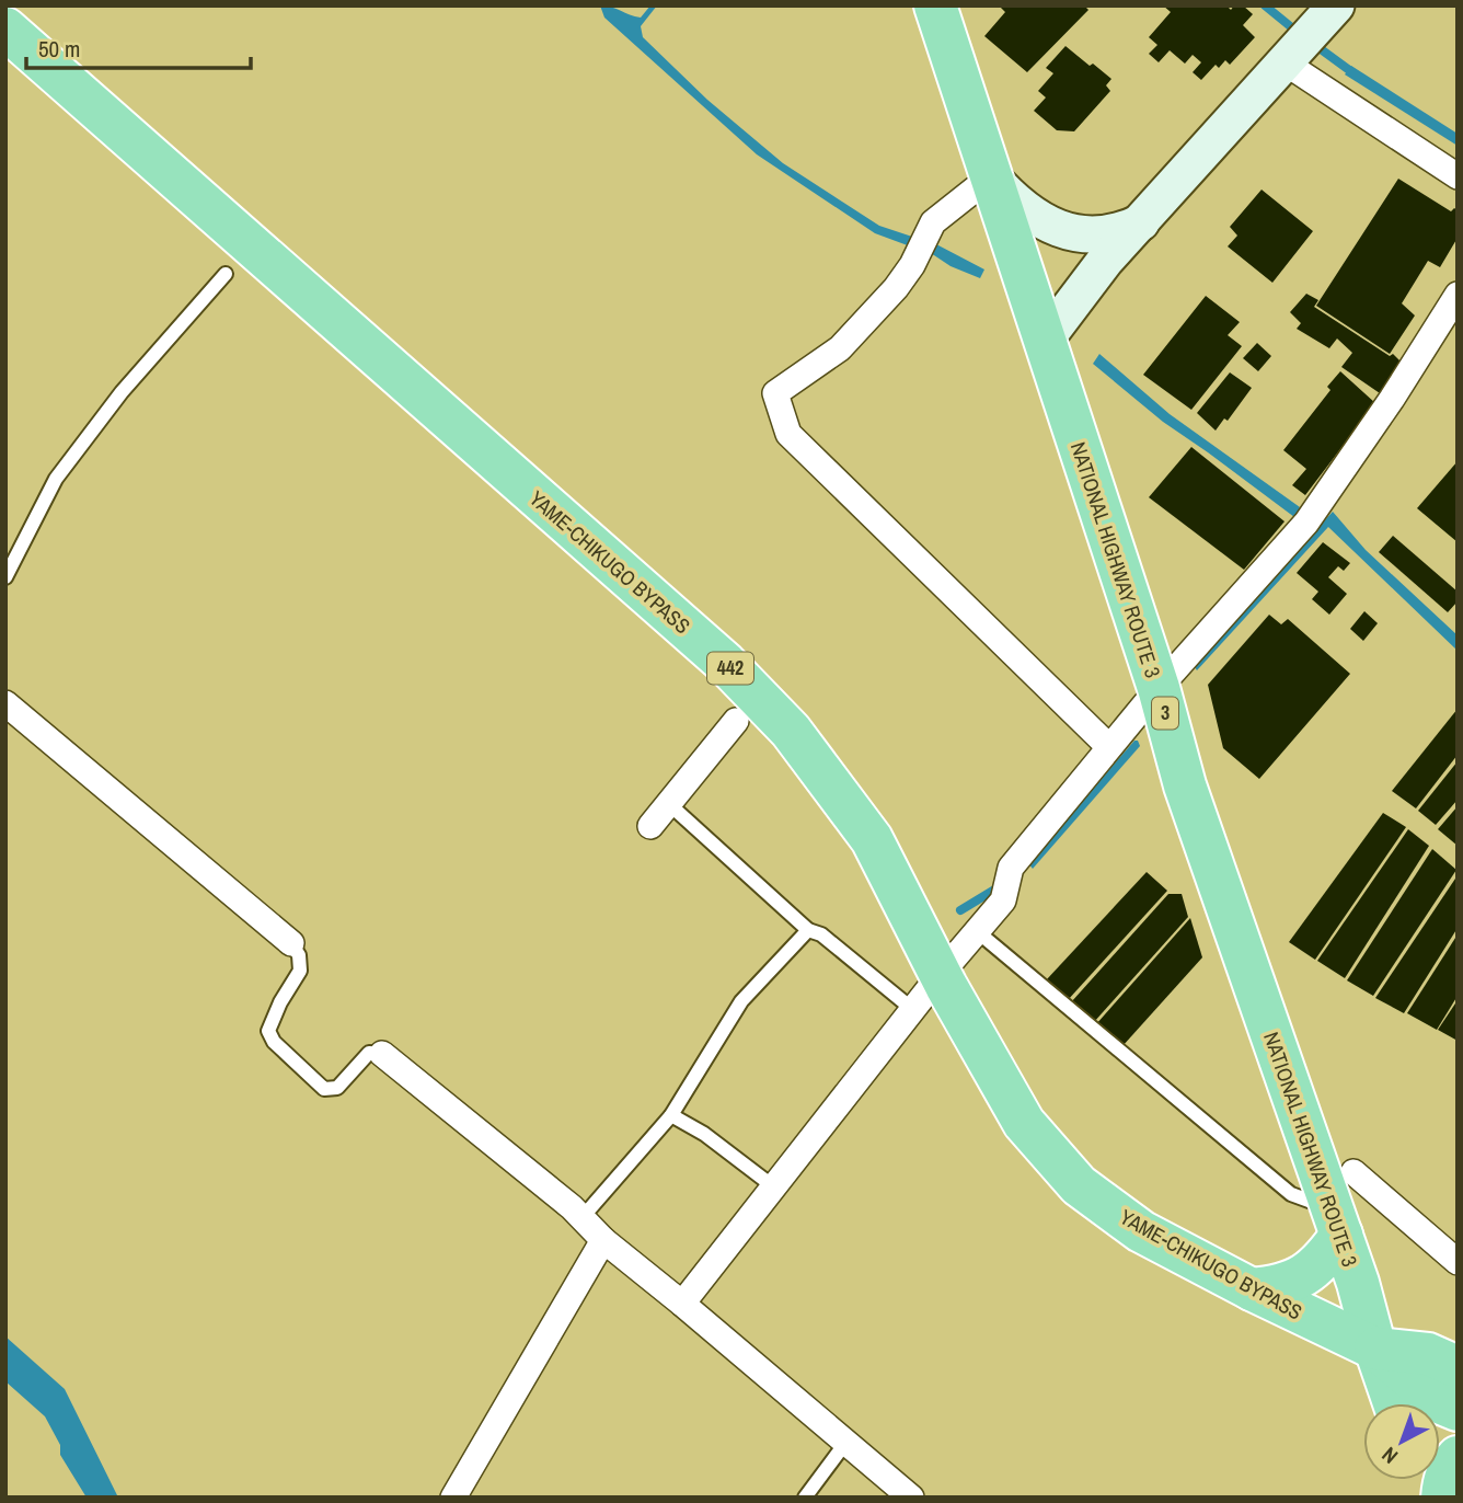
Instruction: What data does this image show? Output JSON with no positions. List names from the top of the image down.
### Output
{
  "streets": {
    "highway": [
      "NATIONAL HIGHWAY ROUTE 3",
      "YAME-CHIKUGO BYPASS",
      "442",
      "3"
    ]
  },
  "crossings": [
    ["NATIONAL HIGHWAY ROUTE 3", "YAME-CHIKUGO BYPASS"]
  ],
  "scale_bar": "50 m",
  "north": "bottom left"
}
